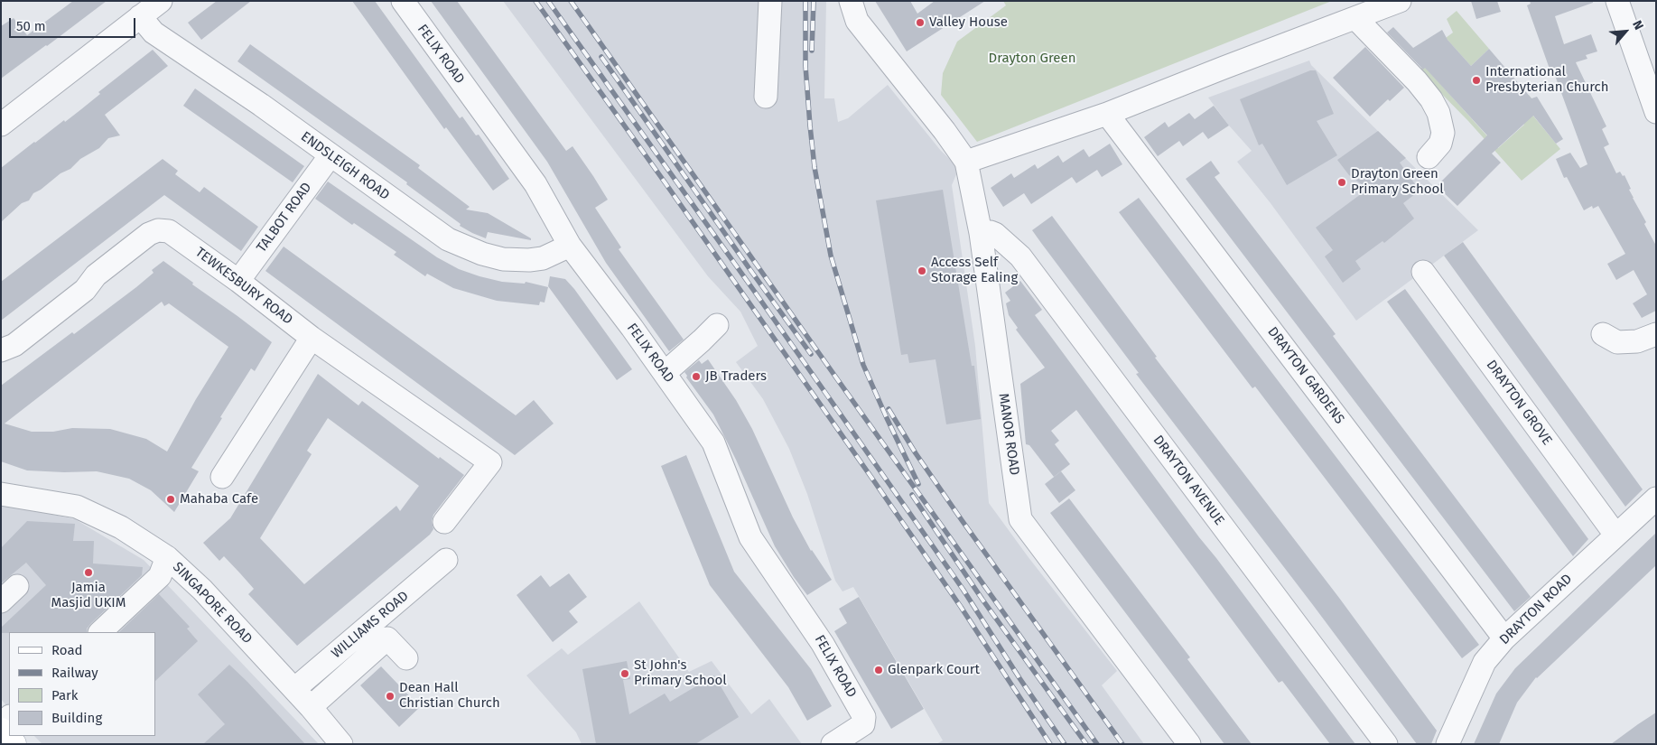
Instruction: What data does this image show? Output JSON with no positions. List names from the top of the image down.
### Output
{
  "streets": {
    "street": [
      "FELIX ROAD",
      "ENDSLEIGH ROAD",
      "TALBOT ROAD",
      "TEWKESBURY ROAD",
      "DRAYTON GARDENS",
      "DRAYTON GROVE",
      "MANOR ROAD",
      "DRAYTON AVENUE",
      "SINGAPORE ROAD",
      "DRAYTON ROAD",
      "WILLIAMS ROAD"
    ]
  },
  "crossings": [
    ["FELIX ROAD", "ENDSLEIGH ROAD"],
    ["ENDSLEIGH ROAD", "TALBOT ROAD"],
    ["TALBOT ROAD", "TEWKESBURY ROAD"],
    ["DRAYTON GARDENS", "DRAYTON ROAD"],
    ["DRAYTON GROVE", "DRAYTON ROAD"],
    ["MANOR ROAD", "DRAYTON AVENUE"],
    ["SINGAPORE ROAD", "WILLIAMS ROAD"]
  ],
  "parks": ["Drayton Green"],
  "places": [
    "Valley House",
    "International Presbyterian Church",
    "Drayton Green Primary School",
    "Access Self Storage Ealing",
    "JB Traders",
    "Mahaba Cafe",
    "Jamia Masjid UKIM",
    "Glenpark Court",
    "St John's Primary School",
    "Dean Hall Christian Church"
  ],
  "legend": [
    "Road",
    "Railway",
    "Park",
    "Building"
  ],
  "scale_bar": "50 m",
  "north": "top right"
}
